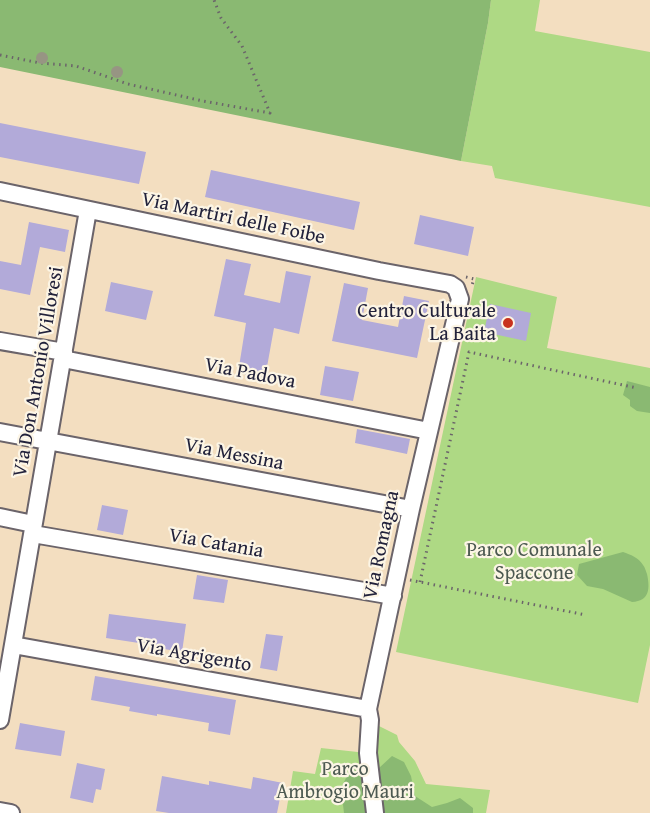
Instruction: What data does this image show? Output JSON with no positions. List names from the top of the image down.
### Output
{
  "streets": {
    "street": [
      "Via Martiri delle Foibe",
      "Via Don Antonio Villoresi",
      "Via Padova",
      "Via Messina",
      "Via Catania",
      "Via Romagna",
      "Via Agrigento"
    ]
  },
  "crossings": [
    ["Via Martiri delle Foibe", "Via Don Antonio Villoresi"],
    ["Via Martiri delle Foibe", "Via Romagna"],
    ["Via Don Antonio Villoresi", "Via Padova"],
    ["Via Don Antonio Villoresi", "Via Messina"],
    ["Via Don Antonio Villoresi", "Via Catania"],
    ["Via Don Antonio Villoresi", "Via Agrigento"],
    ["Via Padova", "Via Romagna"],
    ["Via Messina", "Via Romagna"],
    ["Via Catania", "Via Romagna"],
    ["Via Romagna", "Via Agrigento"]
  ],
  "parks": ["Parco Comunale Spaccone", "Parco Ambrogio Mauri"],
  "places": ["Centro Culturale La Baita"]
}
